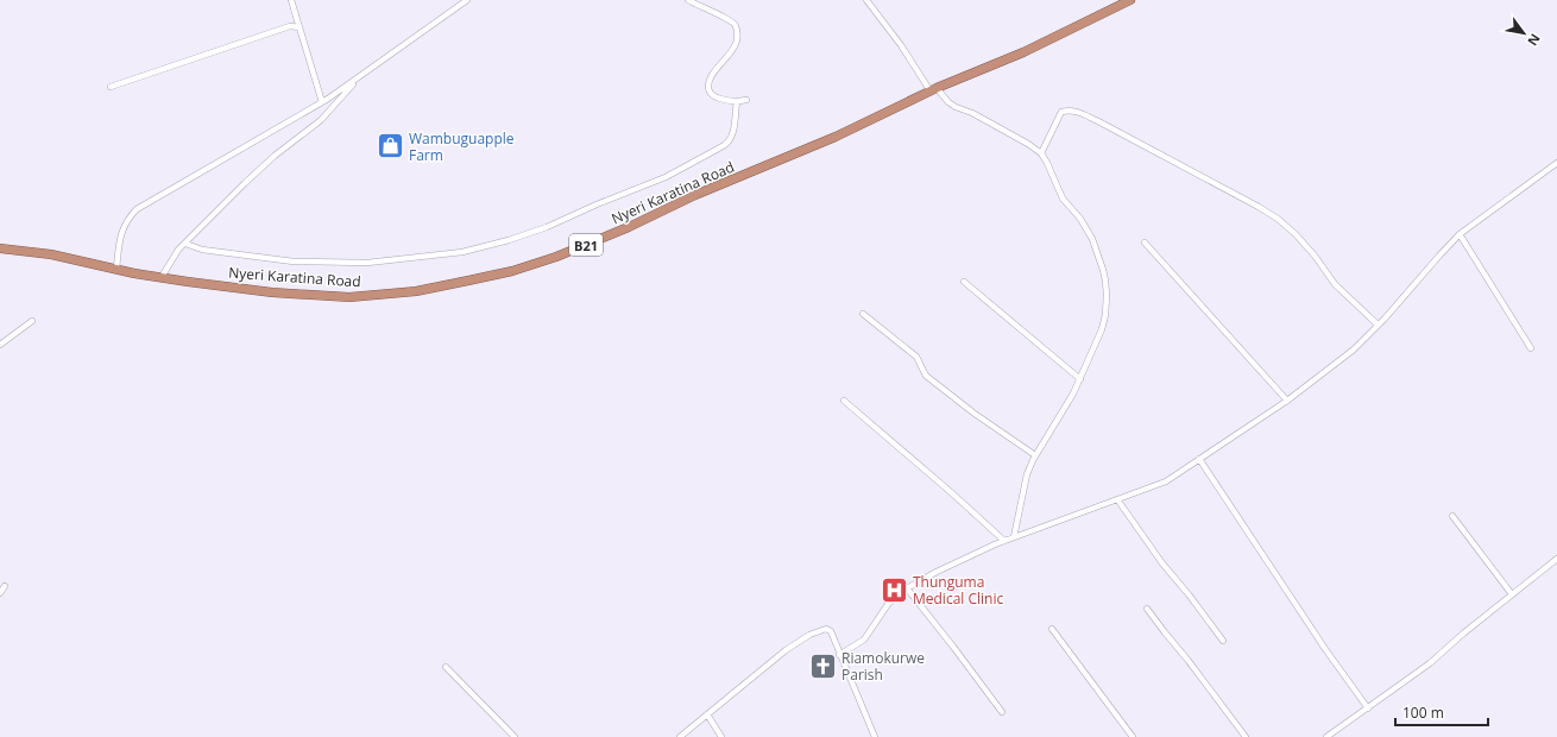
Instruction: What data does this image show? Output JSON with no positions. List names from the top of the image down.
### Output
{
  "streets": {
    "highway": ["Nyeri Karatina Road", "B21"]
  },
  "places": {
    "shop": ["Wambuguapple Farm"],
    "hospital": ["Thunguma Medical Clinic"],
    "church": ["Riamokurwe Parish"]
  },
  "scale_bar": "100 m",
  "north": "bottom right"
}
